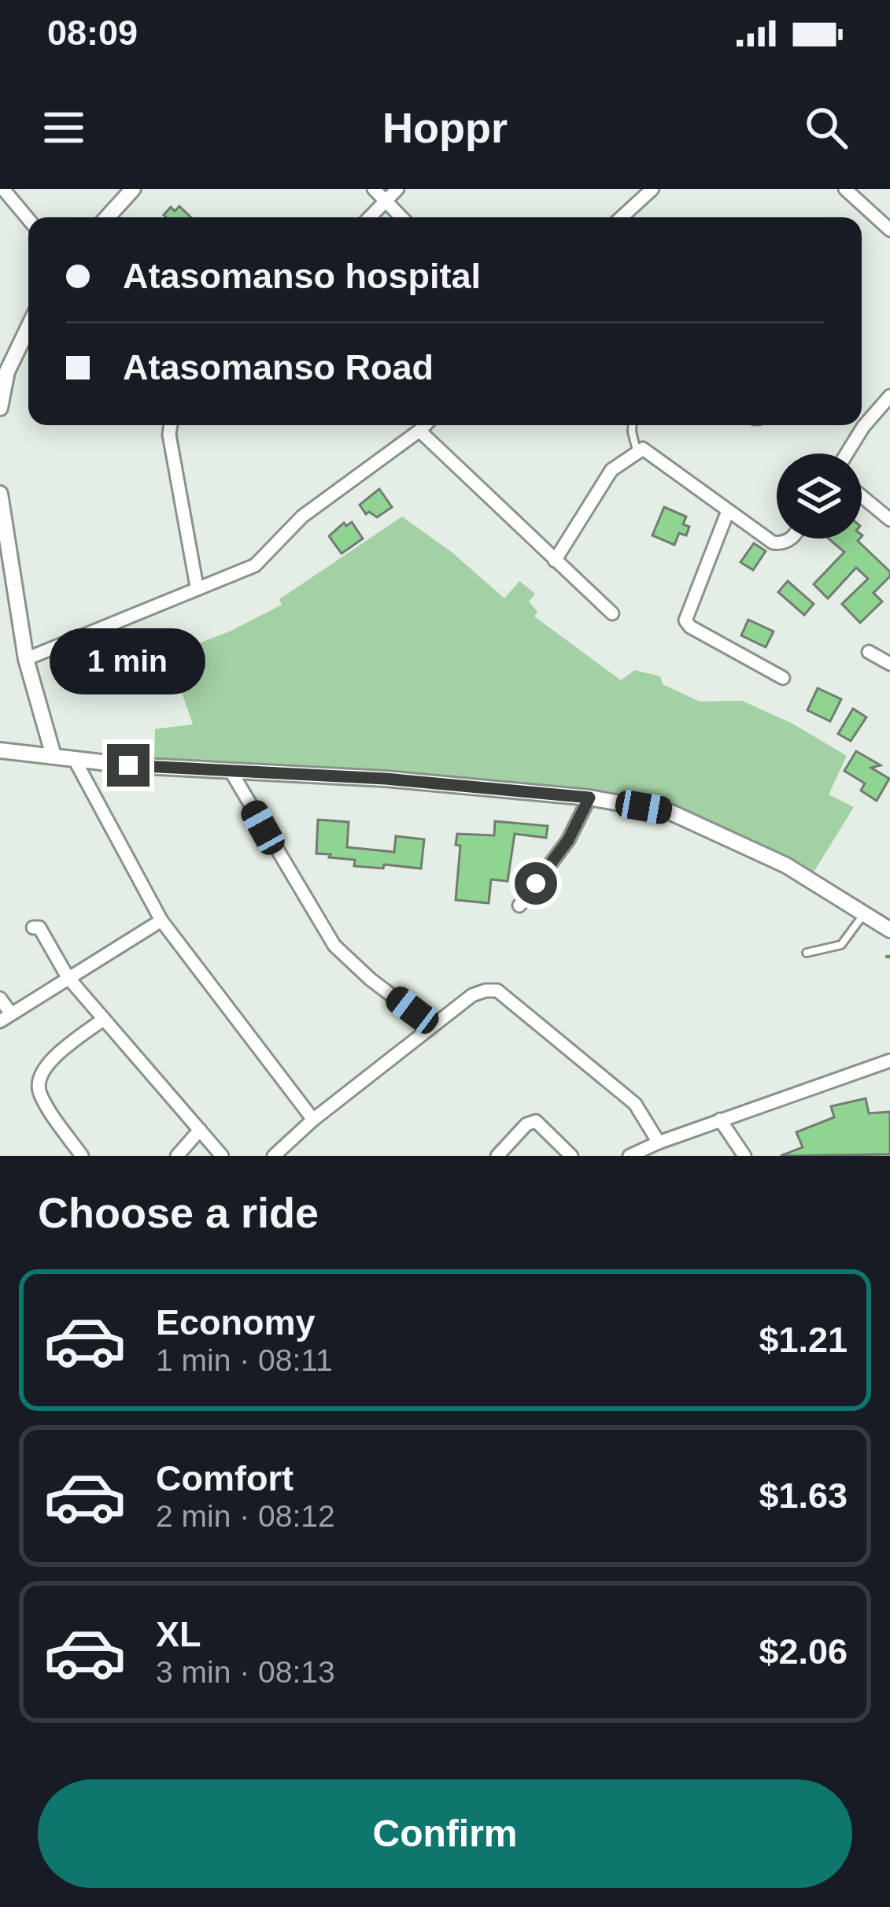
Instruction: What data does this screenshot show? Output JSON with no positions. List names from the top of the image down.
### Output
{
  "page": {
    "status": "08:09",
    "header": "Hoppr",
    "banner": ["Atasomanso hospital", "Atasomanso Road"],
    "bubble": "1 min",
    "heading": "Choose a ride",
    "list": [
      {
        "name": "Economy",
        "note": "1 min · 08:11",
        "value": "$1.21"
      },
      {
        "name": "Comfort",
        "note": "2 min · 08:12",
        "value": "$1.63"
      },
      {
        "name": "XL",
        "note": "3 min · 08:13",
        "value": "$2.06"
      }
    ],
    "buttons": "Confirm"
  }
}
